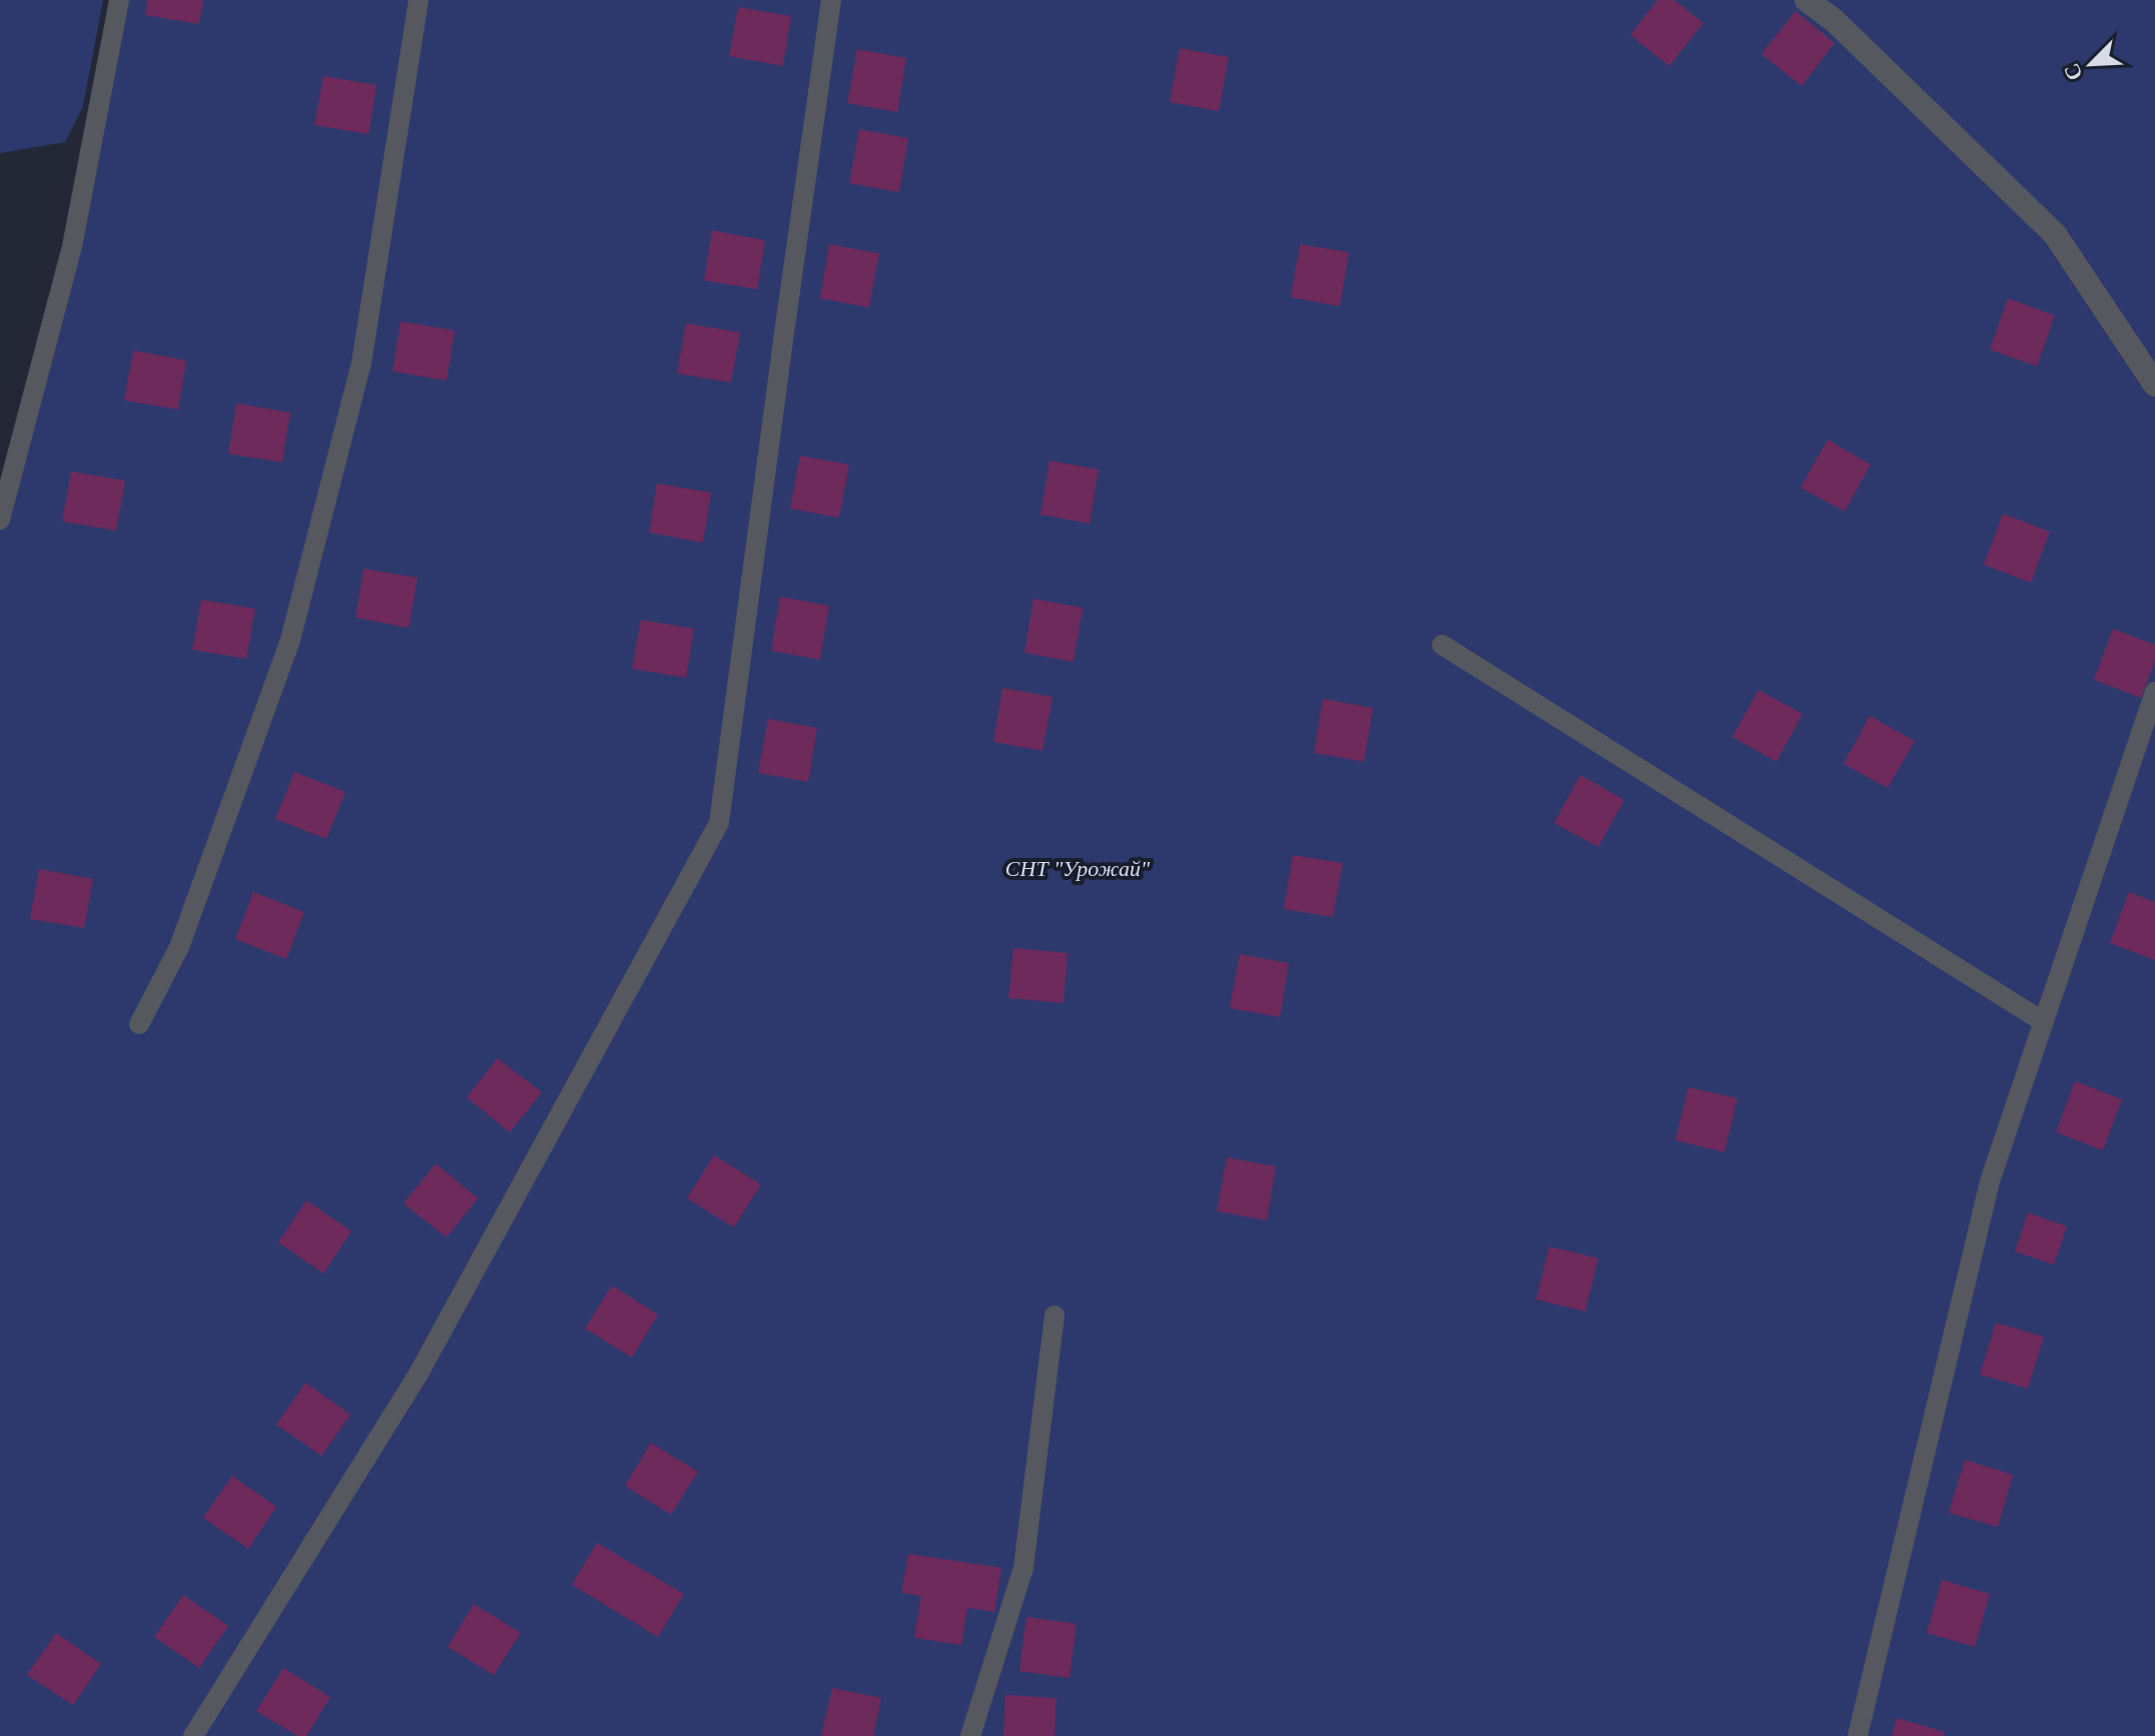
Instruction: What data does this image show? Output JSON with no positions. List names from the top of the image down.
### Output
{
  "parks": ["СНТ \"Урожай\""],
  "north": "bottom left"
}
